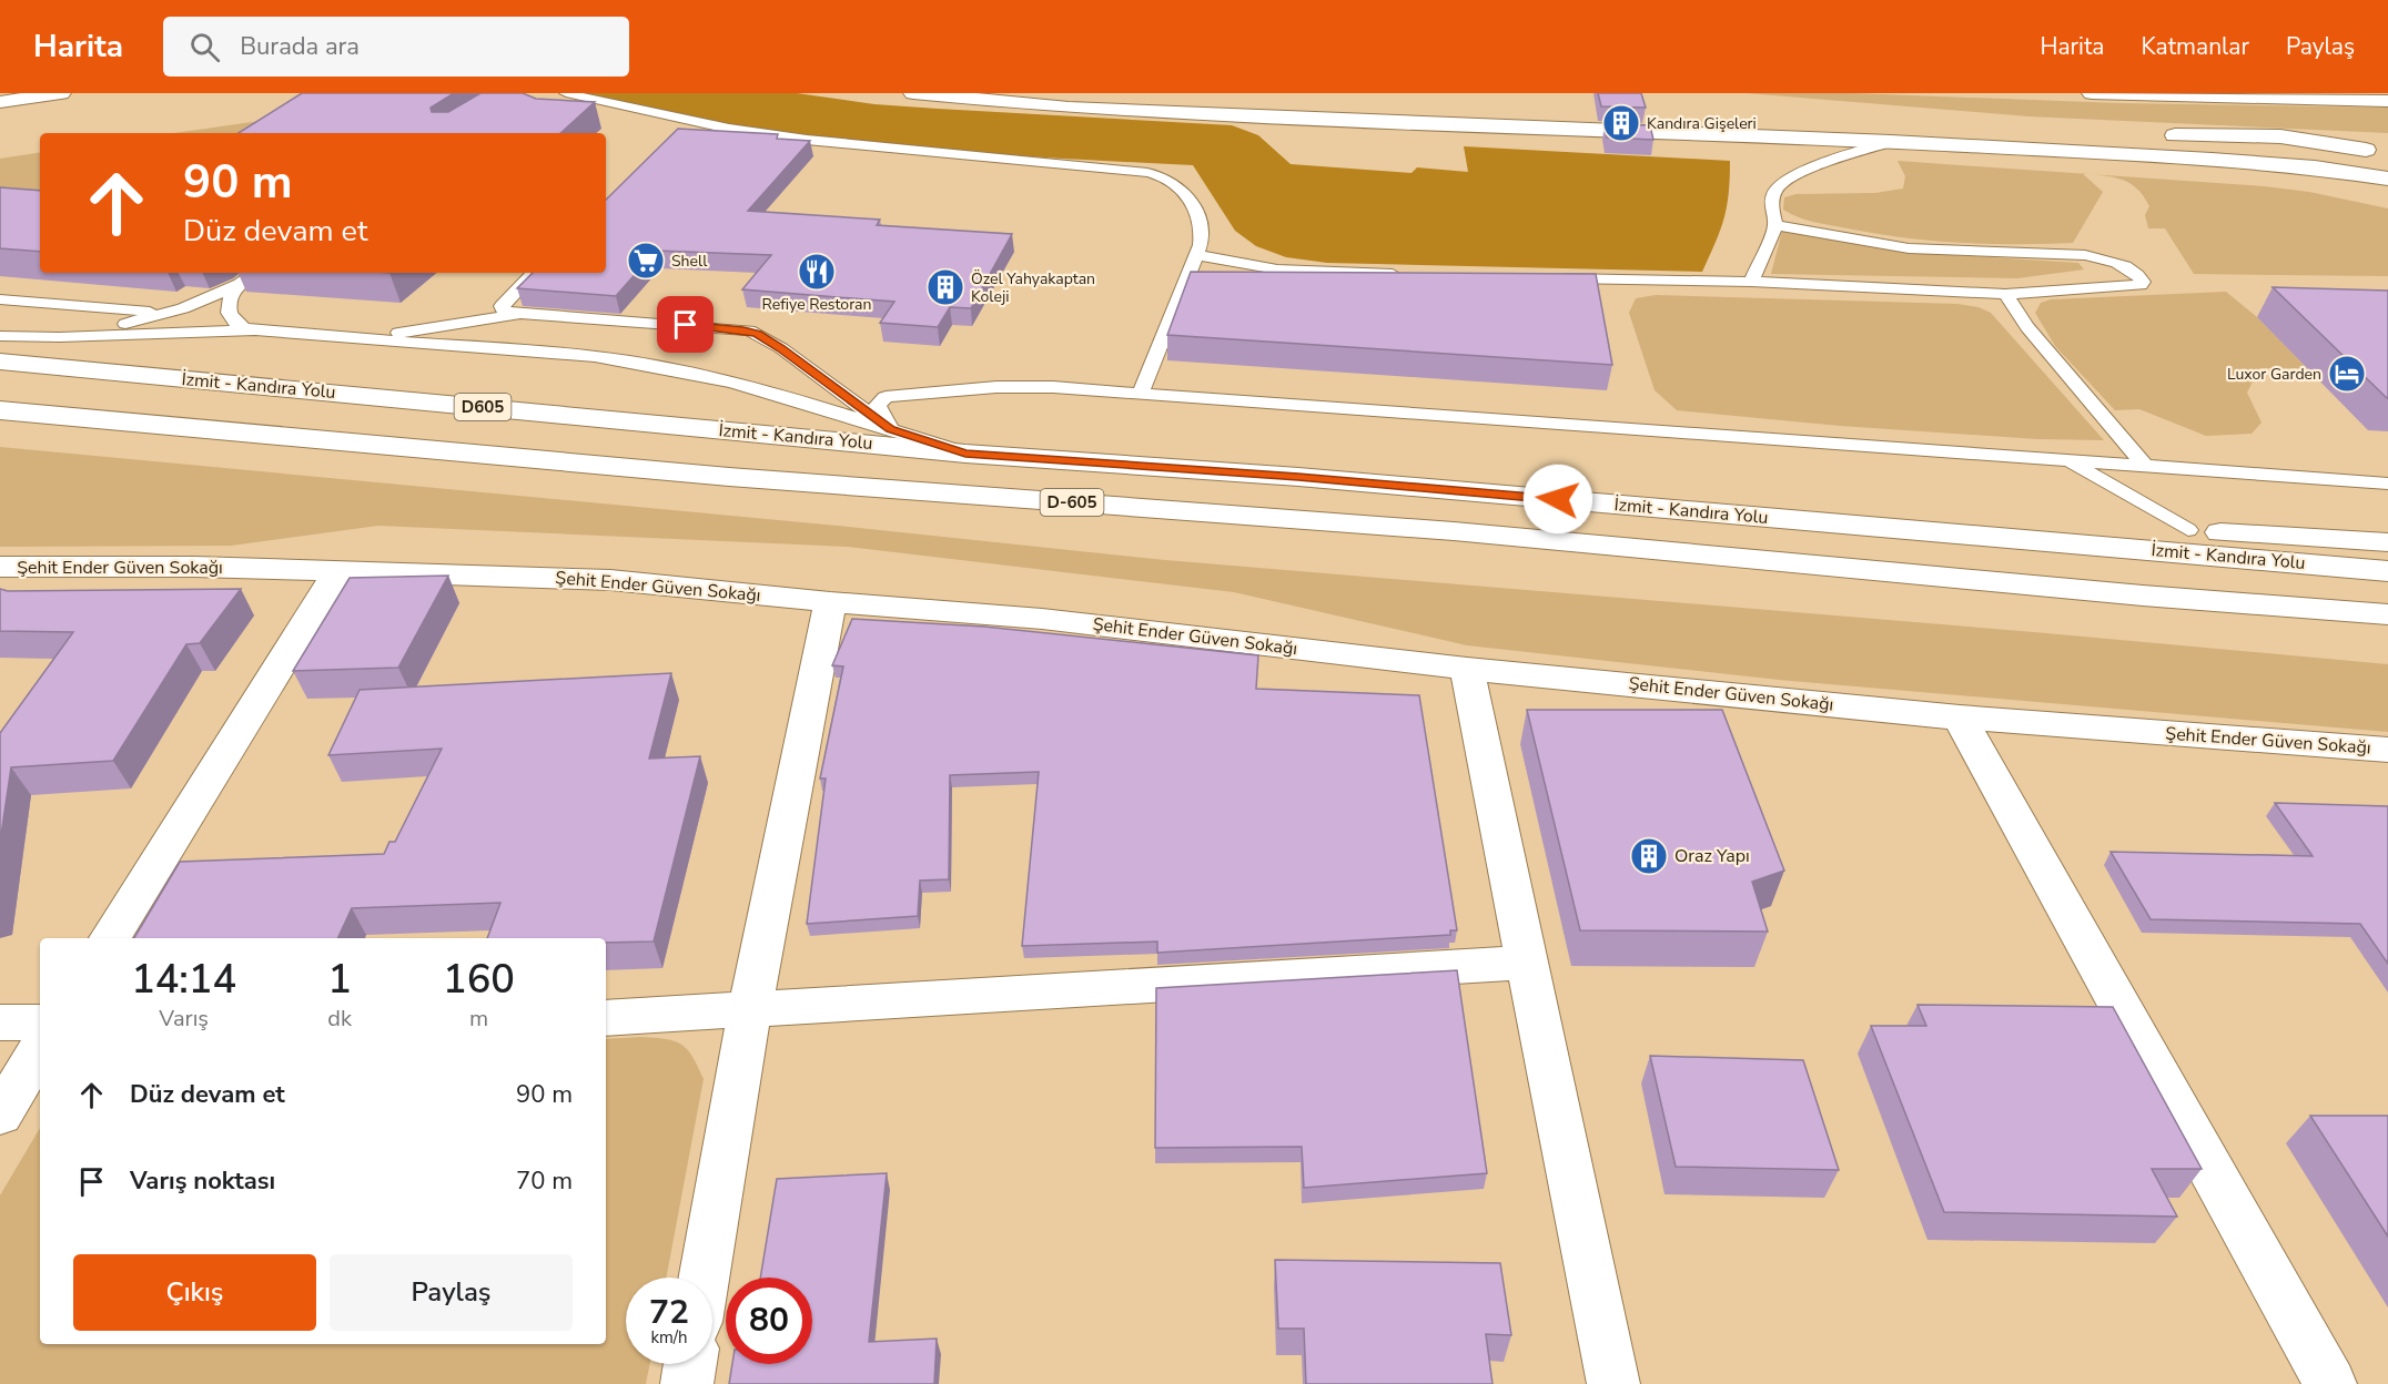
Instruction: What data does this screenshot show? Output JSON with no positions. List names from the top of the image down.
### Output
{
  "streets": {
    "main road": [
      "İzmit - Kandıra Yolu",
      "D605",
      "D-605",
      "Şehit Ender Güven Sokağı"
    ]
  },
  "places": {
    "building": ["Kandıra Gişeleri", "Özel Yahyakaptan Koleji", "Oraz Yapı"],
    "supermarket": ["Shell"],
    "restaurant": ["Refiye Restoran"],
    "hotel": ["Luxor Garden"]
  },
  "page": {
    "header": "Harita",
    "search": "Burada ara",
    "nav": ["Harita", "Katmanlar", "Paylaş"],
    "turn": ["90 m", "Düz devam et"],
    "eta": [
      "14:14",
      "Varış",
      "1",
      "dk",
      "160",
      "m"
    ],
    "list": [
      {
        "name": "Düz devam et",
        "value": "90 m"
      },
      {
        "name": "Varış noktası",
        "value": "70 m"
      }
    ],
    "buttons": ["Çıkış", "Paylaş"],
    "speed": "72 km/h",
    "limit": "80"
  }
}
